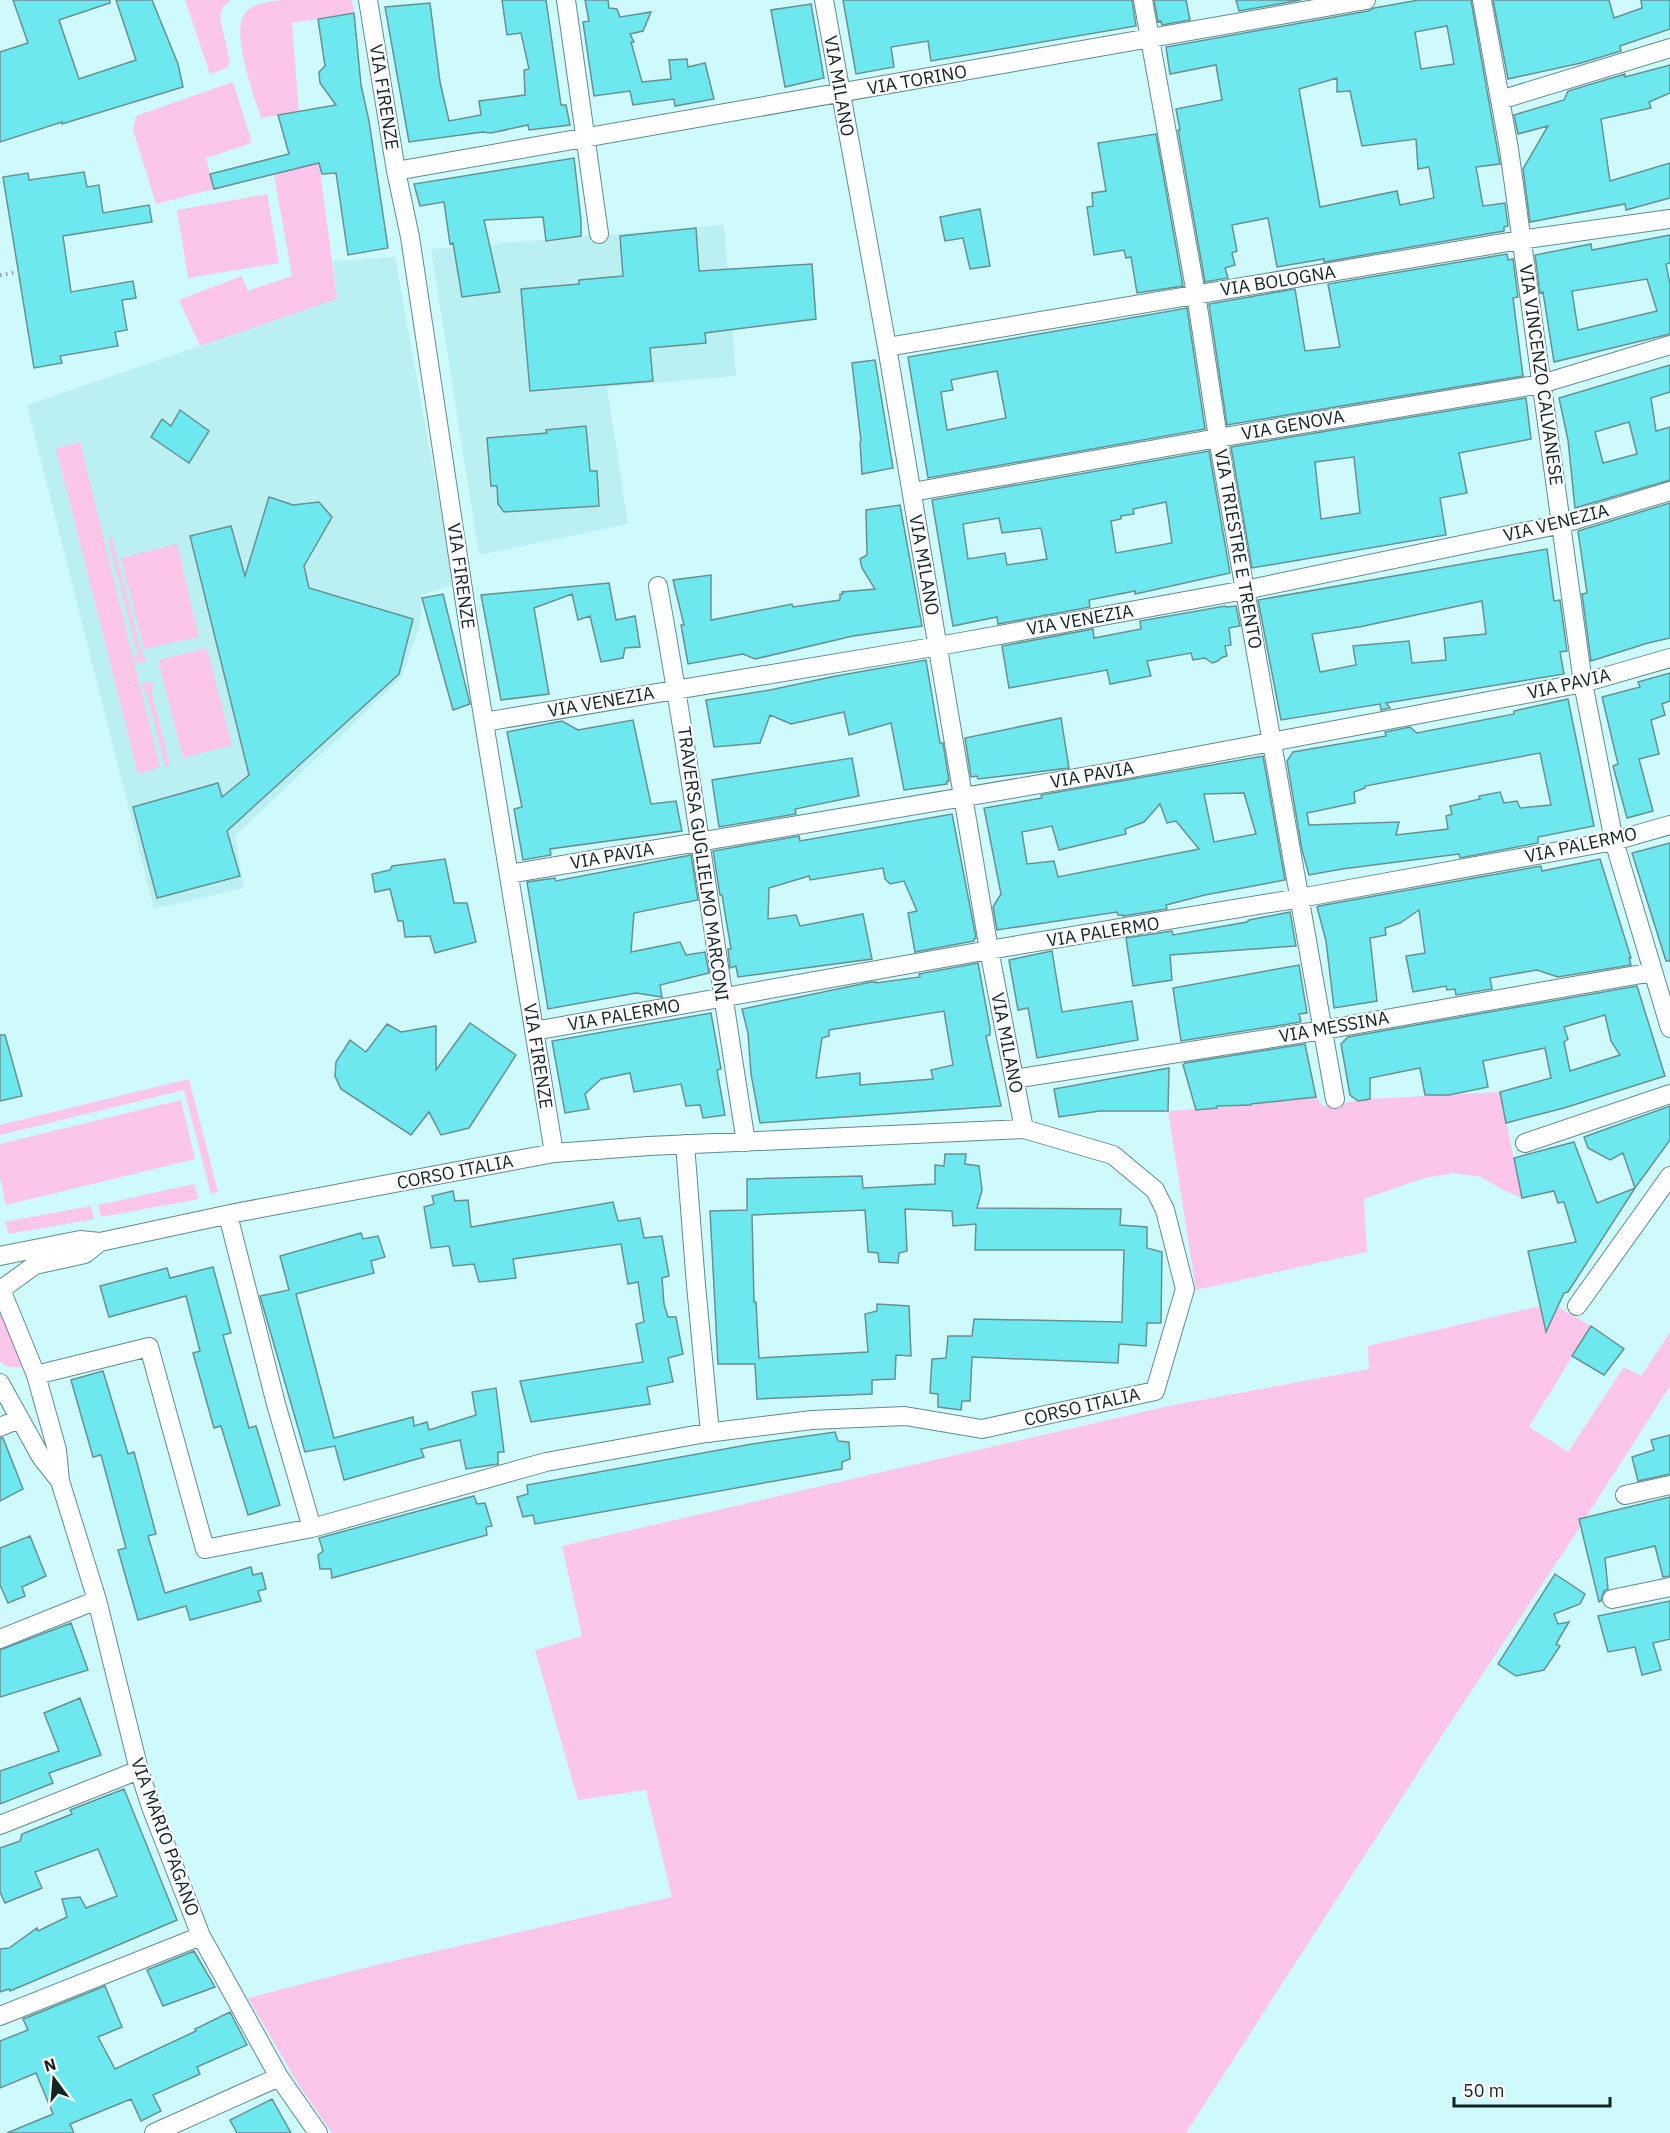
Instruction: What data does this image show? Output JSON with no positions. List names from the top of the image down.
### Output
{
  "streets": {
    "street": [
      "VIA TORINO",
      "VIA MILANO",
      "VIA FIRENZE",
      "VIA BOLOGNA",
      "VIA VINCENZO CALVANESE",
      "VIA GENOVA",
      "VIA VENEZIA",
      "VIA TRIESTRE E TRENTO",
      "VIA PAVIA",
      "VIA PALERMO",
      "TRAVERSA GUGLIELMO MARCONI",
      "VIA MESSINA",
      "CORSO ITALIA",
      "VIA MARIO PAGANO"
    ]
  },
  "crossings": [
    ["VIA TORINO", "VIA MILANO"],
    ["VIA TORINO", "VIA FIRENZE"],
    ["VIA TORINO", "VIA TRIESTRE E TRENTO"],
    ["VIA MILANO", "VIA BOLOGNA"],
    ["VIA MILANO", "VIA GENOVA"],
    ["VIA MILANO", "VIA VENEZIA"],
    ["VIA MILANO", "VIA PAVIA"],
    ["VIA MILANO", "VIA PALERMO"],
    ["VIA MILANO", "VIA MESSINA"],
    ["VIA MILANO", "CORSO ITALIA"],
    ["VIA FIRENZE", "VIA VENEZIA"],
    ["VIA FIRENZE", "VIA PAVIA"],
    ["VIA FIRENZE", "VIA PALERMO"],
    ["VIA FIRENZE", "CORSO ITALIA"],
    ["VIA BOLOGNA", "VIA VINCENZO CALVANESE"],
    ["VIA BOLOGNA", "VIA TRIESTRE E TRENTO"],
    ["VIA VINCENZO CALVANESE", "VIA GENOVA"],
    ["VIA VINCENZO CALVANESE", "VIA VENEZIA"],
    ["VIA VINCENZO CALVANESE", "VIA PAVIA"],
    ["VIA VINCENZO CALVANESE", "VIA PALERMO"],
    ["VIA VINCENZO CALVANESE", "VIA MESSINA"],
    ["VIA GENOVA", "VIA TRIESTRE E TRENTO"],
    ["VIA VENEZIA", "VIA TRIESTRE E TRENTO"],
    ["VIA VENEZIA", "TRAVERSA GUGLIELMO MARCONI"],
    ["VIA TRIESTRE E TRENTO", "VIA PAVIA"],
    ["VIA TRIESTRE E TRENTO", "VIA PALERMO"],
    ["VIA TRIESTRE E TRENTO", "VIA MESSINA"],
    ["VIA PAVIA", "TRAVERSA GUGLIELMO MARCONI"],
    ["VIA PALERMO", "TRAVERSA GUGLIELMO MARCONI"],
    ["TRAVERSA GUGLIELMO MARCONI", "CORSO ITALIA"],
    ["CORSO ITALIA", "VIA MARIO PAGANO"]
  ],
  "scale_bar": "50 m",
  "north": "top"
}
